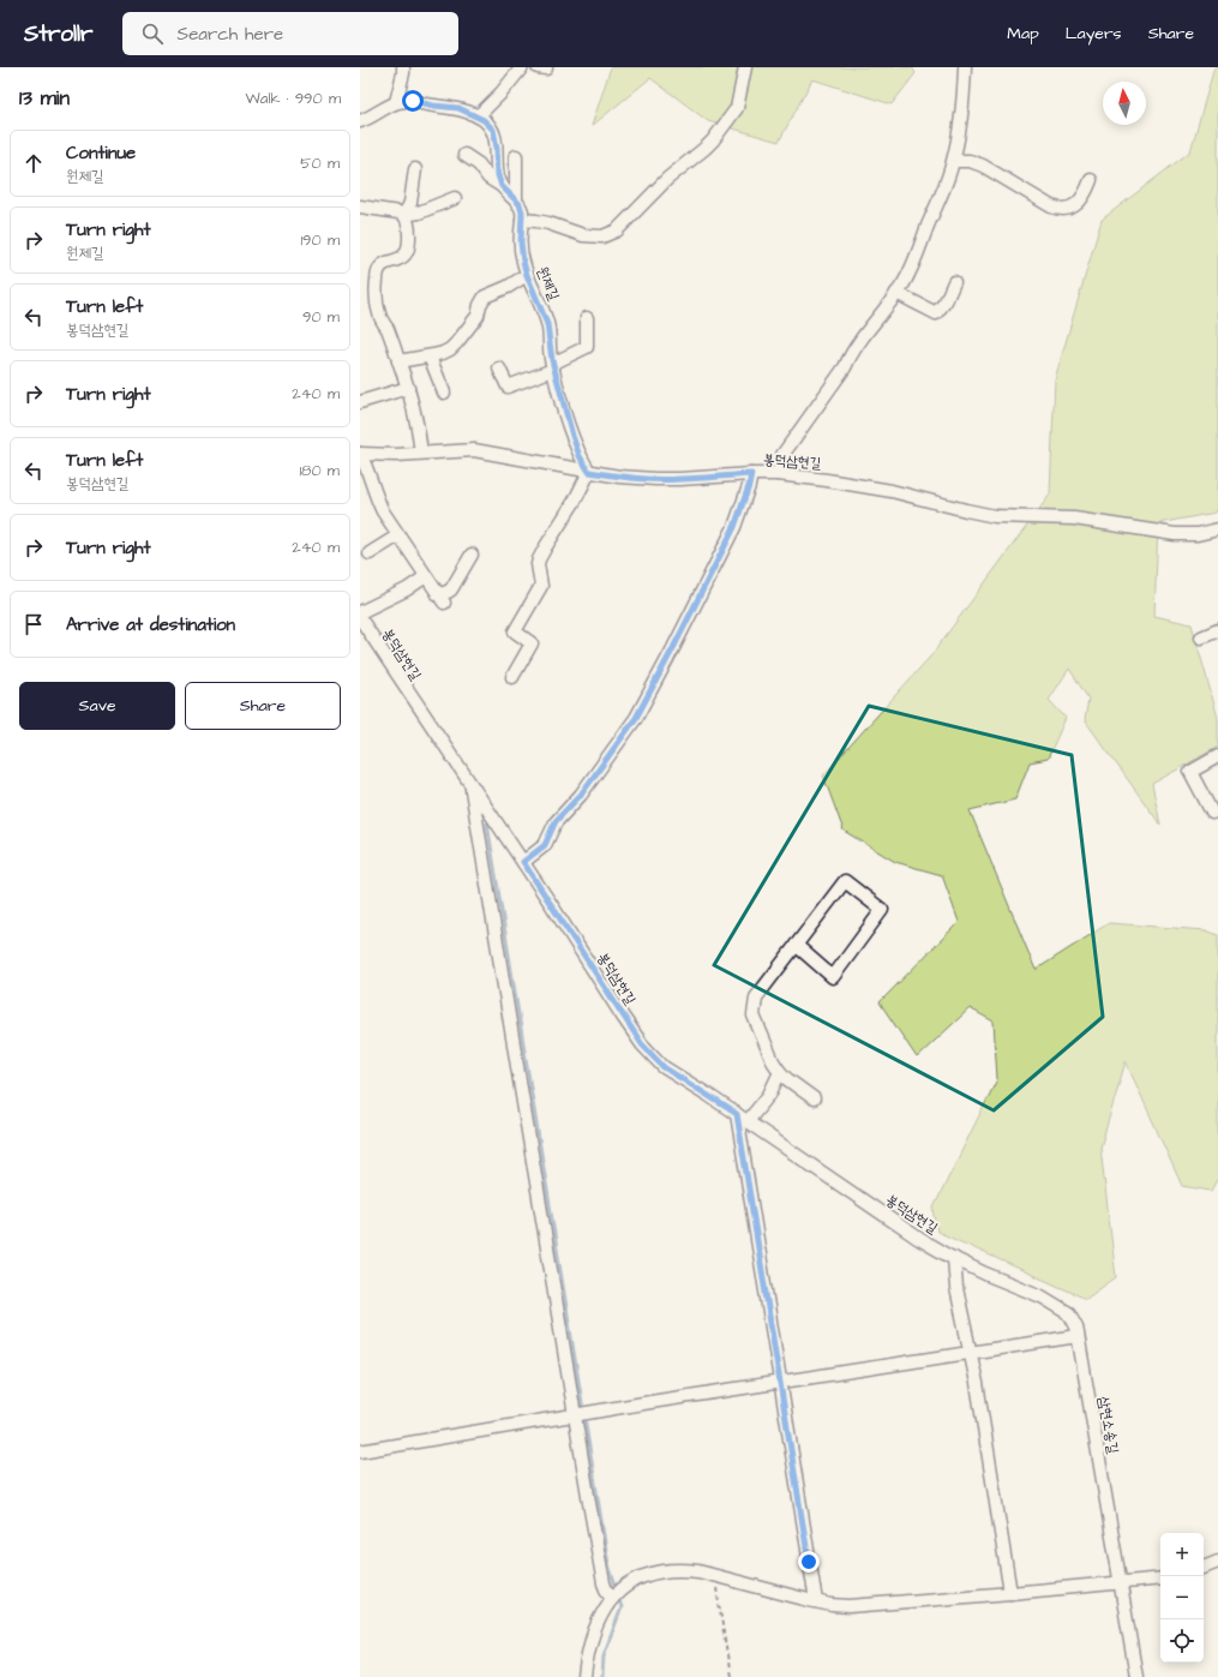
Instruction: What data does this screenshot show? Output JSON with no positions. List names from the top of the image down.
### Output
{
  "streets": {
    "street": ["원제길", "봉덕삼현길", "삼현소송길"]
  },
  "crossings": [
    ["원제길", "봉덕삼현길"],
    ["봉덕삼현길", "삼현소송길"]
  ],
  "north": "top",
  "page": {
    "header": "Strollr",
    "search": "Search here",
    "nav": ["Map", "Layers", "Share"],
    "heading": ["13 min", "Walk · 990 m"],
    "list": [
      ["Continue", "원제길", "50 m"],
      ["Turn right", "원제길", "190 m"],
      ["Turn left", "봉덕삼현길", "90 m"],
      ["Turn right", "240 m"],
      ["Turn left", "봉덕삼현길", "180 m"],
      ["Turn right", "240 m"],
      "Arrive at destination"
    ],
    "buttons": ["Save", "Share"],
    "map_buttons": ["+", "−"]
  }
}
